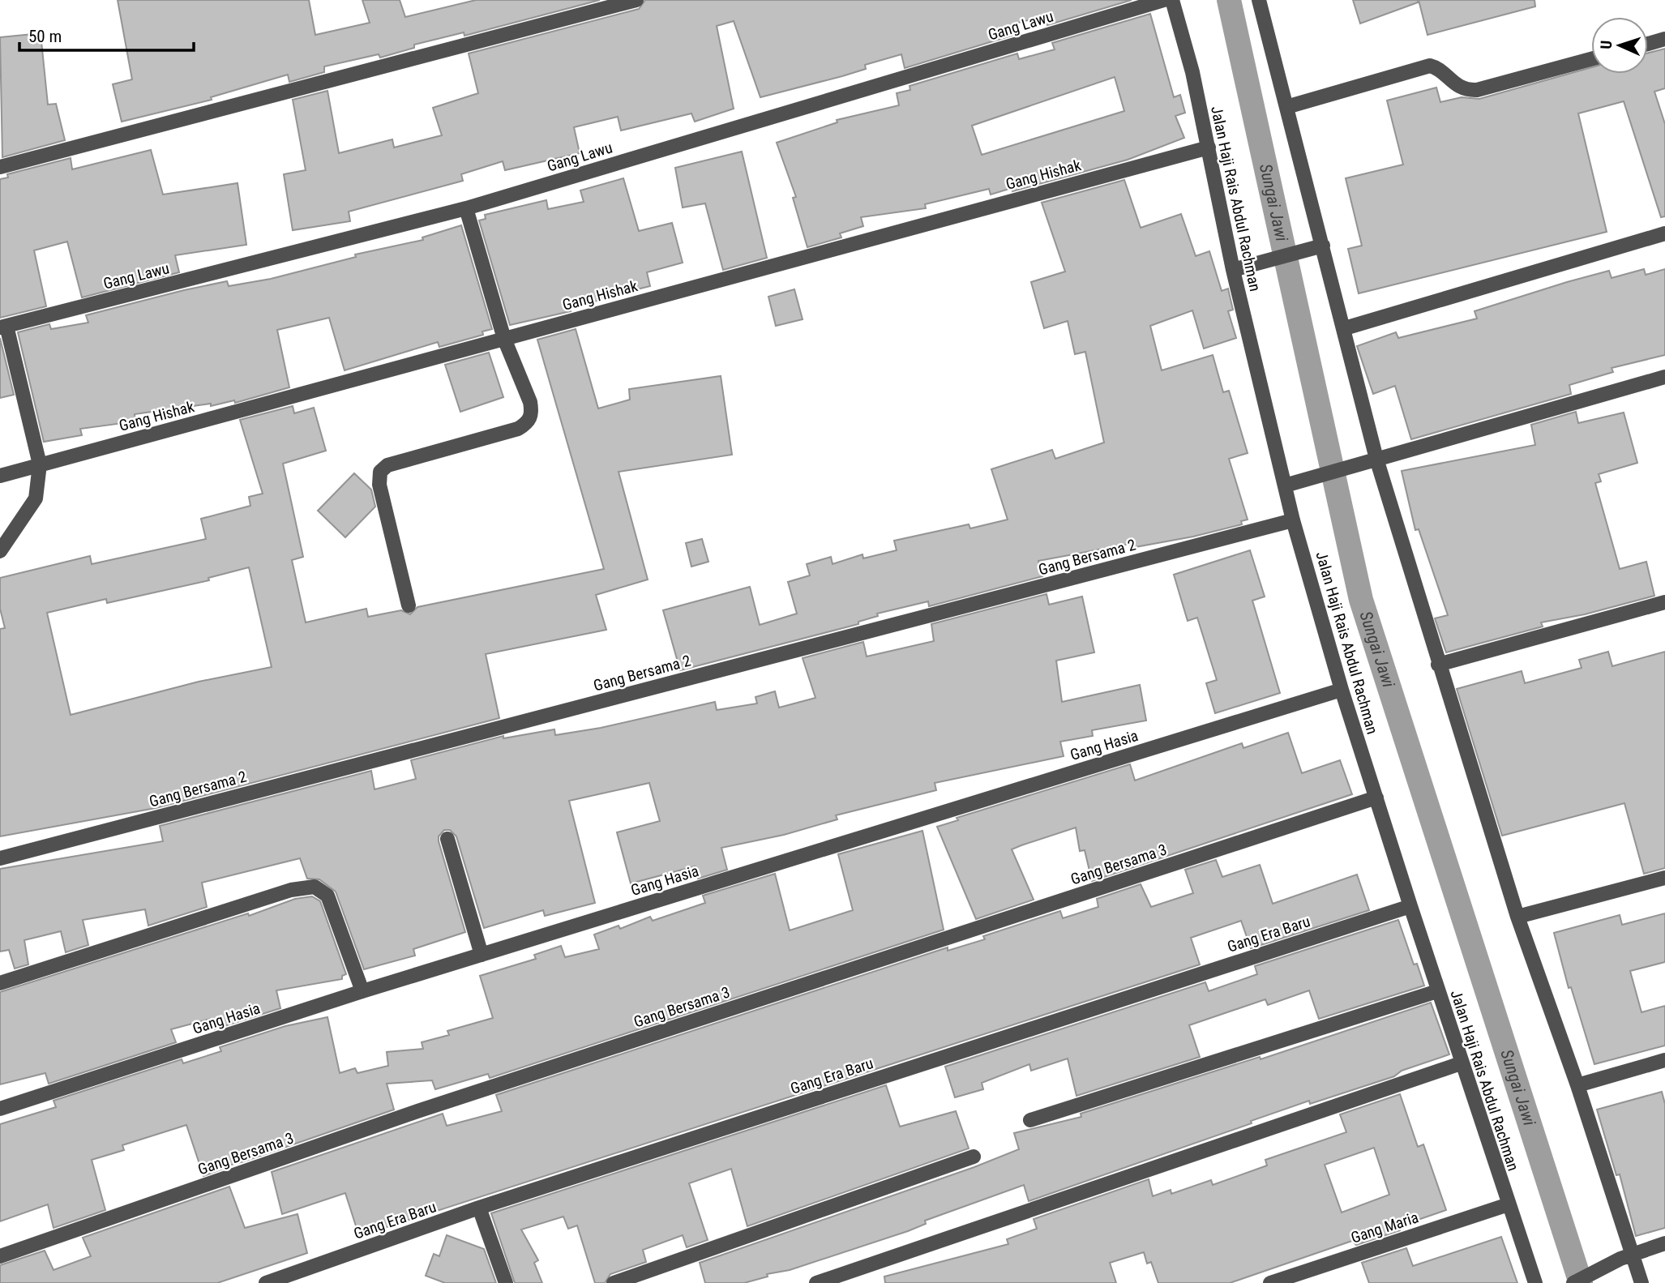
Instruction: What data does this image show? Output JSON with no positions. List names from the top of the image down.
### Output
{
  "streets": {
    "street": [
      "Gang Lawu",
      "Gang Hishak",
      "Jalan Haji Rais Abdul Rachman",
      "Gang Bersama 2",
      "Gang Hasia",
      "Gang Bersama 3",
      "Gang Era Baru",
      "Gang Maria"
    ]
  },
  "crossings": [
    ["Gang Hishak", "Jalan Haji Rais Abdul Rachman"],
    ["Jalan Haji Rais Abdul Rachman", "Gang Bersama 2"],
    ["Jalan Haji Rais Abdul Rachman", "Gang Hasia"],
    ["Jalan Haji Rais Abdul Rachman", "Gang Bersama 3"],
    ["Jalan Haji Rais Abdul Rachman", "Gang Era Baru"],
    ["Jalan Haji Rais Abdul Rachman", "Gang Maria"]
  ],
  "water": ["Sungai Jawi"],
  "scale_bar": "50 m",
  "north": "left"
}
